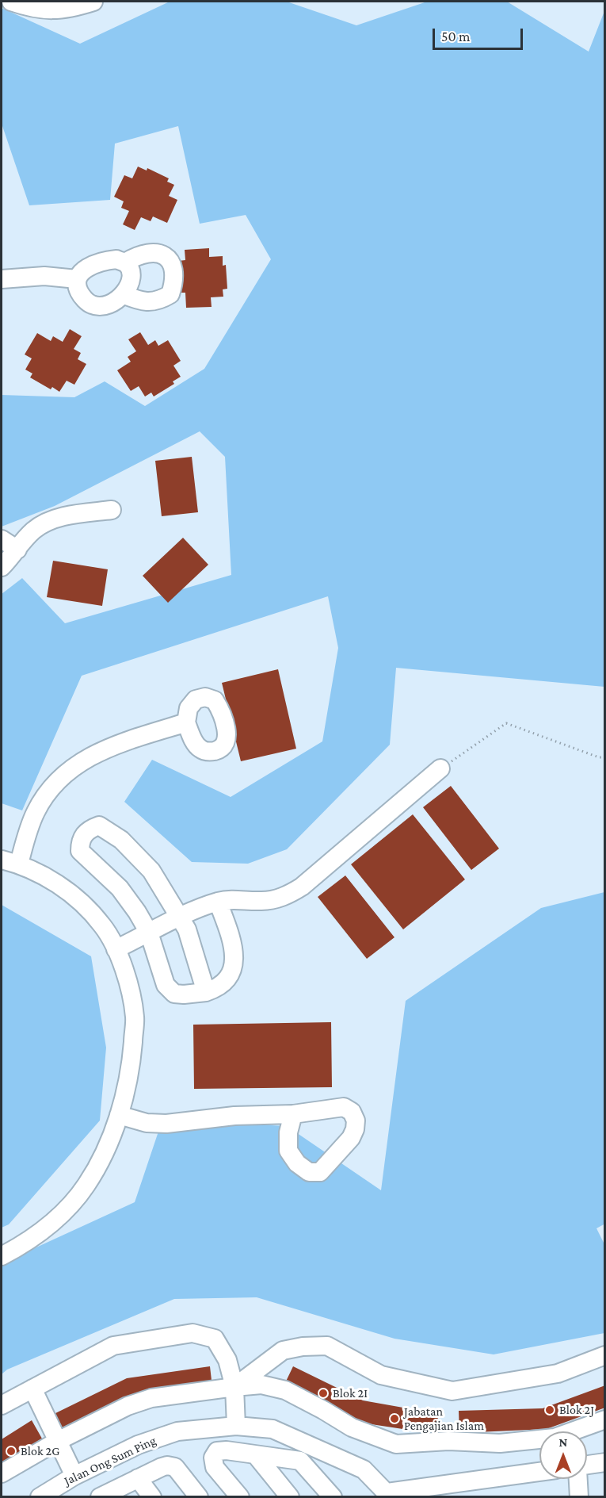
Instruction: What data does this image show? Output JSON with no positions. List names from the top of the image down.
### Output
{
  "streets": {
    "street": ["Jalan Ong Sum Ping"]
  },
  "places": [
    "Blok 2I",
    "Blok 2J",
    "Jabatan Pengajian Islam",
    "Blok 2G"
  ],
  "scale_bar": "50 m",
  "north": "top"
}
